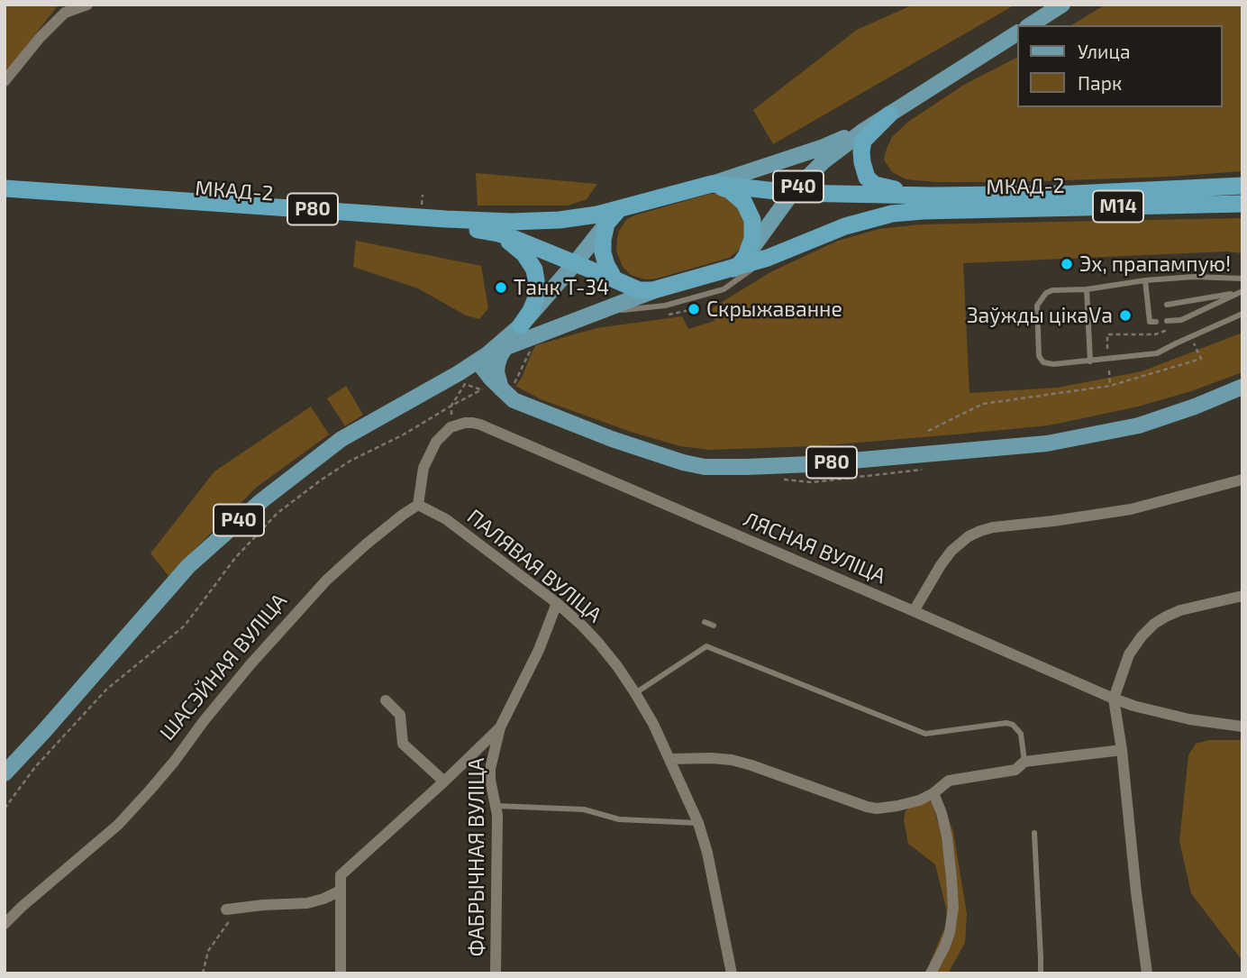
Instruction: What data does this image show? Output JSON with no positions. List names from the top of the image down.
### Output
{
  "streets": {
    "highway": [
      "Р40",
      "МКАД-2",
      "М14",
      "Р80"
    ],
    "street": [
      "ЛЯСНАЯ ВУЛІЦА",
      "ПАЛЯВАЯ ВУЛІЦА",
      "ШАСЭЙНАЯ ВУЛІЦА",
      "ФАБРЫЧНАЯ ВУЛІЦА"
    ]
  },
  "crossings": [
    ["Р40", "М14"],
    ["Р40", "Р80"],
    ["МКАД-2", "М14"],
    ["МКАД-2", "Р80"],
    ["М14", "Р80"],
    ["ПАЛЯВАЯ ВУЛІЦА", "ШАСЭЙНАЯ ВУЛІЦА"],
    ["ПАЛЯВАЯ ВУЛІЦА", "ФАБРЫЧНАЯ ВУЛІЦА"]
  ],
  "places": [
    "Эх, прапампую!",
    "Танк Т-34",
    "Скрыжаванне",
    "Заўжды цікаVа"
  ],
  "legend": ["Улица", "Парк"]
}
